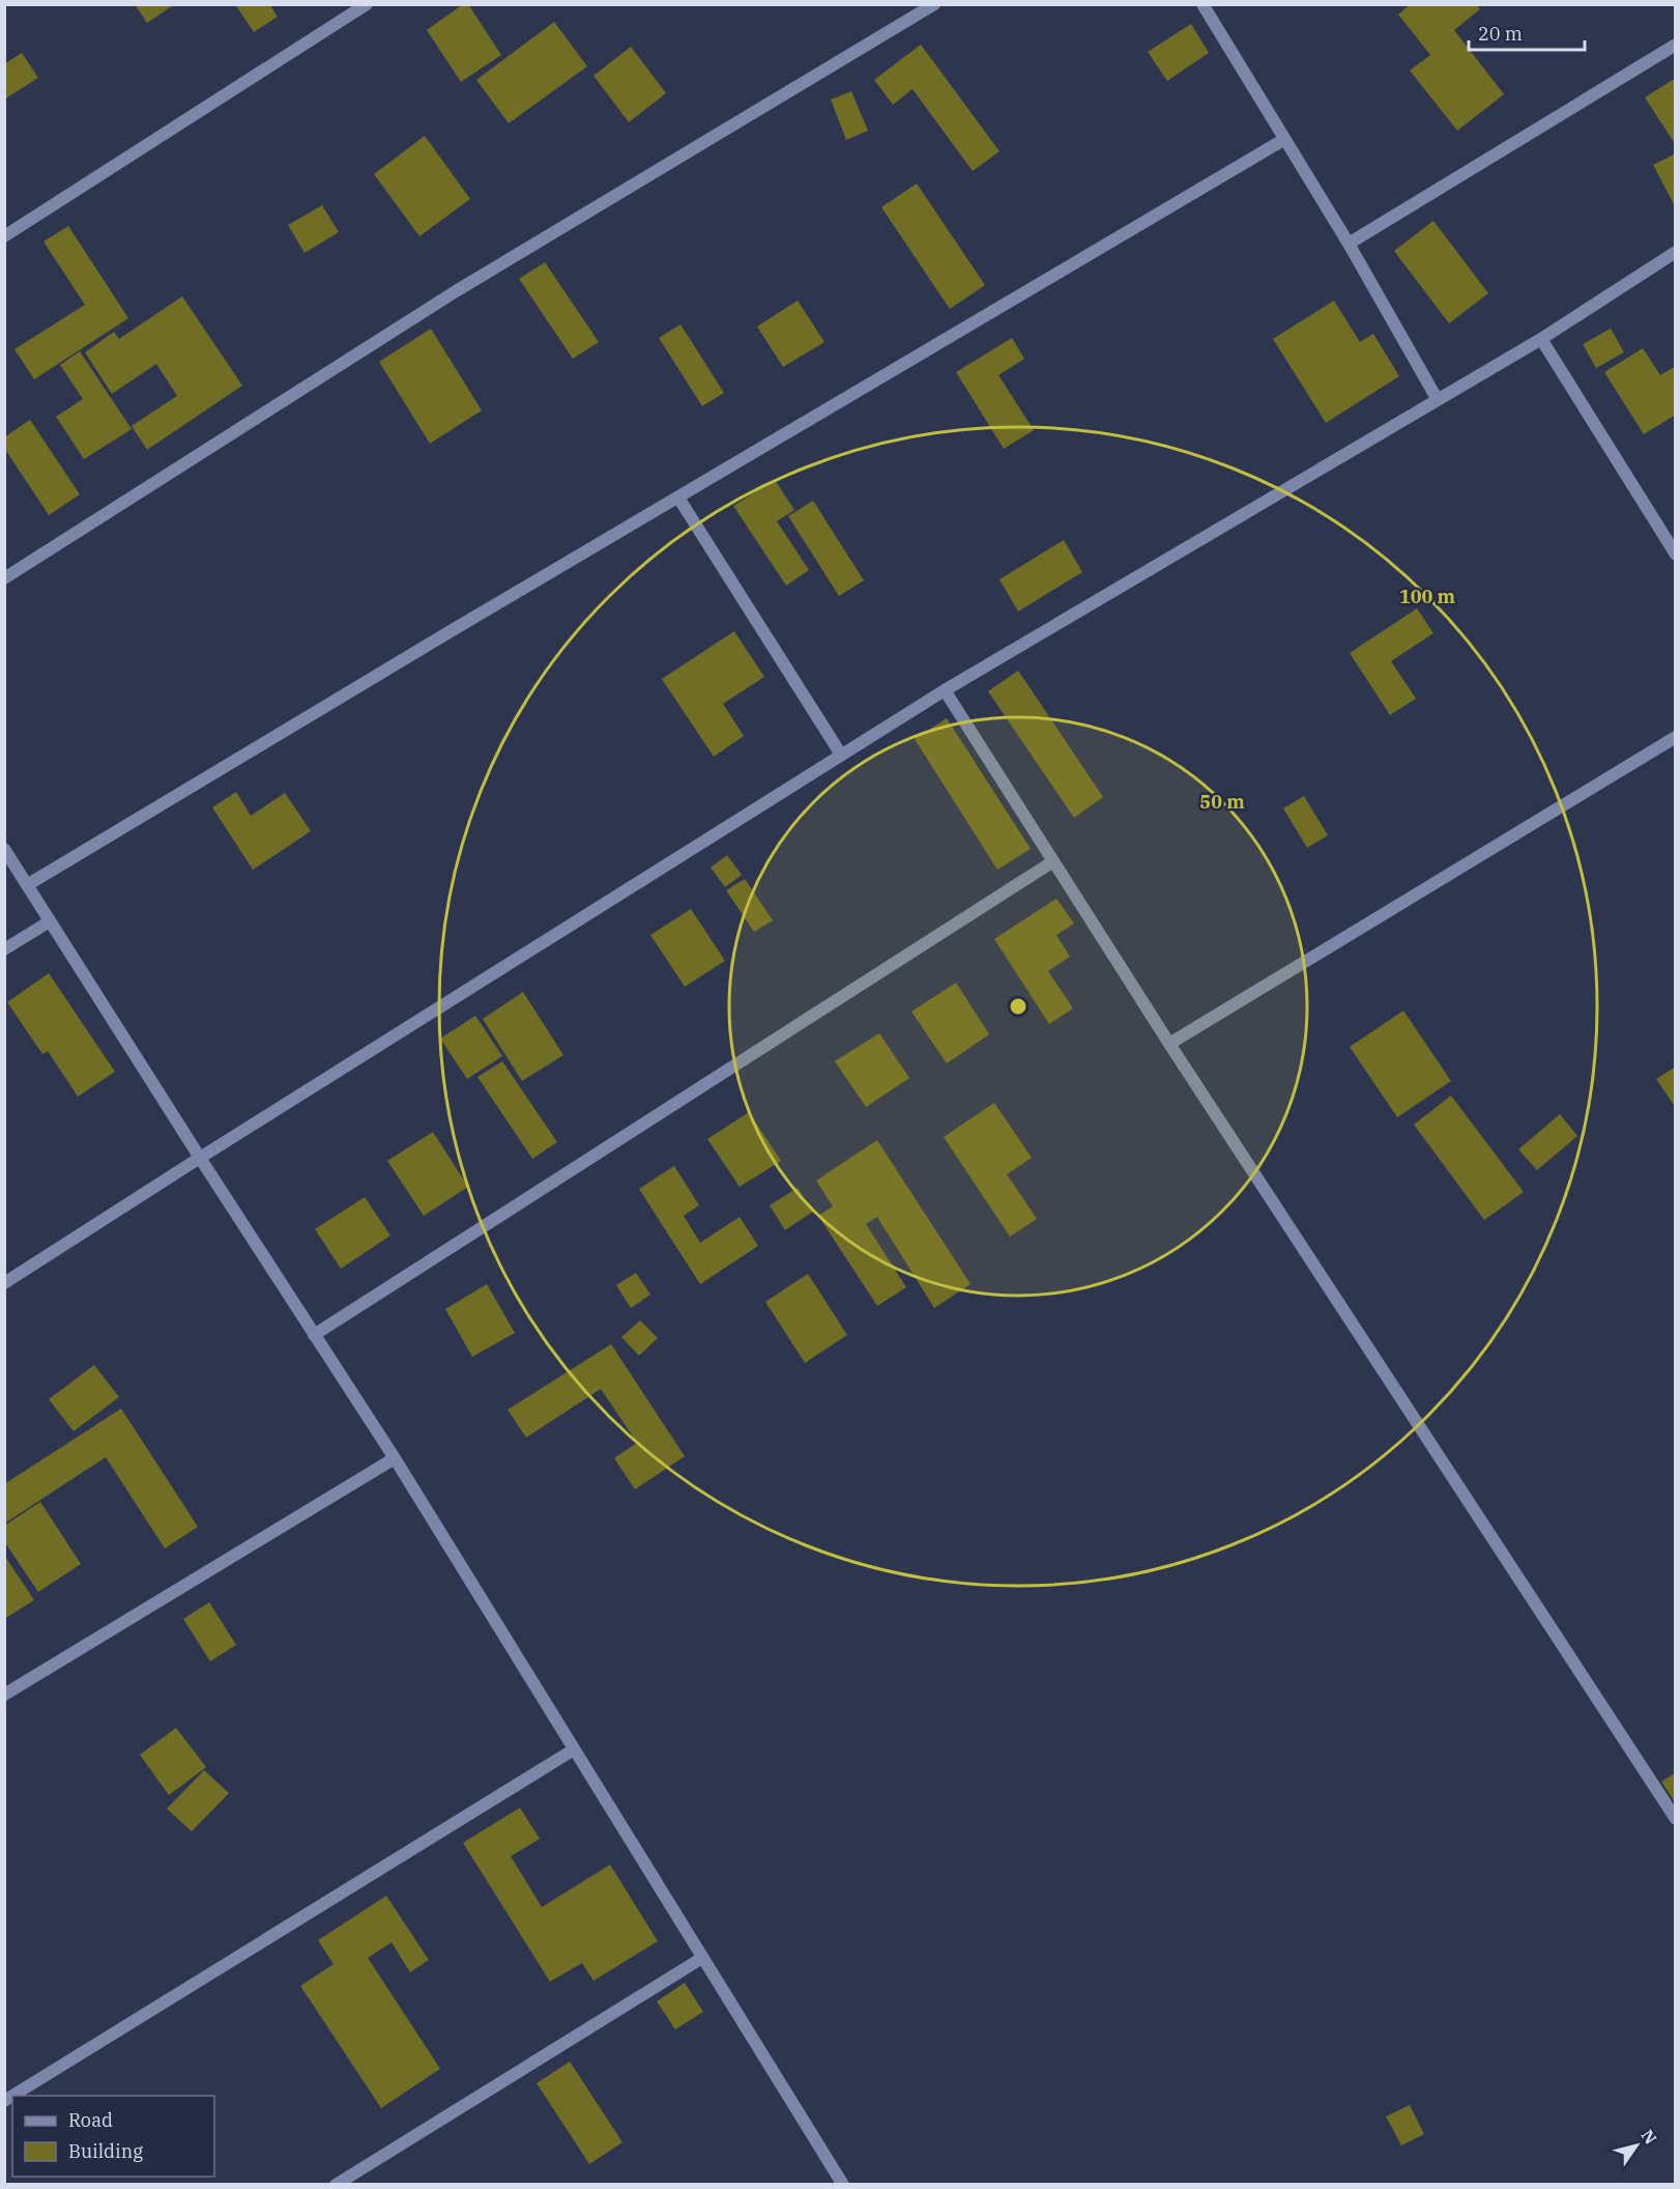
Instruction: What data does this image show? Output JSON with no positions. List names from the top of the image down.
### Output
{
  "legend": ["Road", "Building"],
  "scale_bar": "20 m",
  "north": "top right",
  "rings": ["100 m", "50 m"]
}
